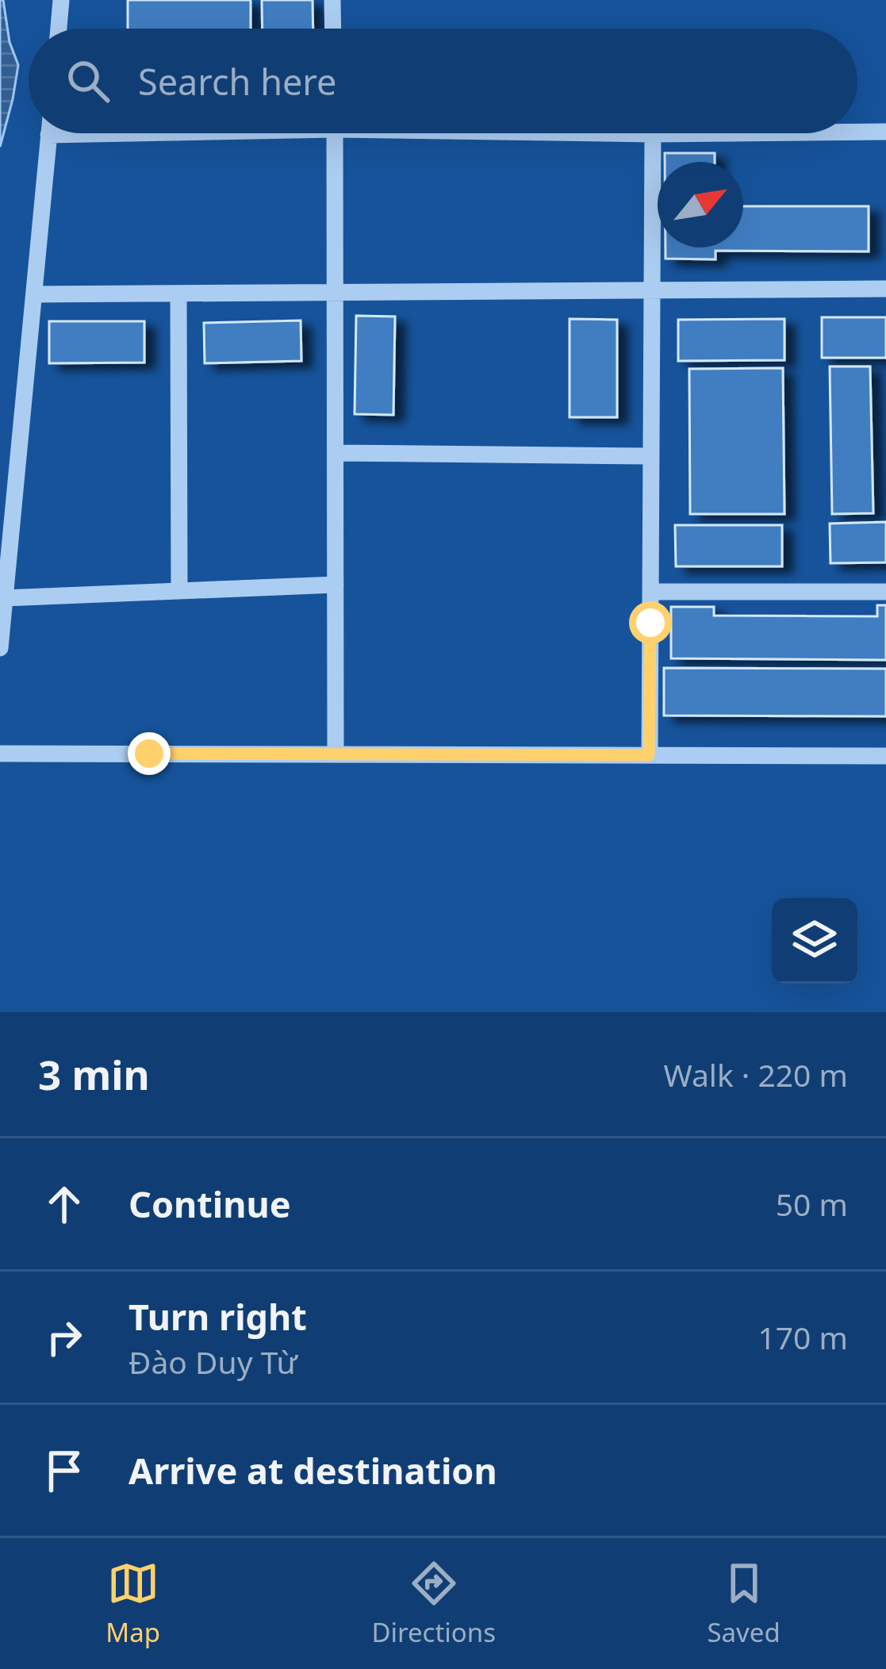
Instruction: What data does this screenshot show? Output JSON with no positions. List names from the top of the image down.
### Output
{
  "north": "top right",
  "page": {
    "search": "Search here",
    "heading": ["3 min", "Walk · 220 m"],
    "list": [
      ["Continue", "50 m"],
      ["Turn right", "Đào Duy Từ", "170 m"],
      "Arrive at destination"
    ],
    "nav": ["Map", "Directions", "Saved"]
  }
}
